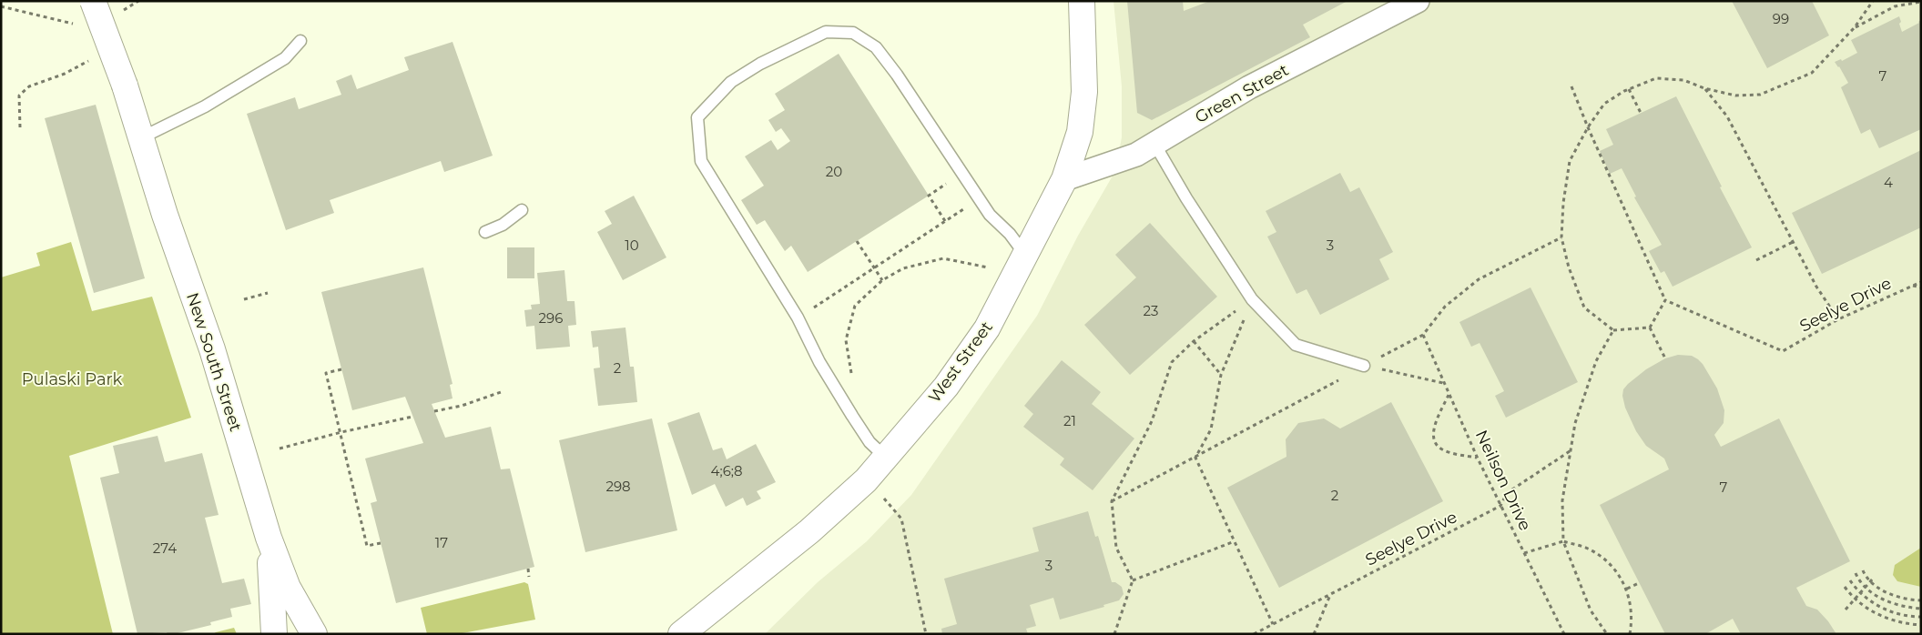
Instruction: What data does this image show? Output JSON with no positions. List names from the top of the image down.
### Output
{
  "streets": {
    "main road": ["New South Street", "West Street"],
    "street": ["Green Street"],
    "path": ["Seelye Drive", "Neilson Drive"]
  },
  "crossings": [
    ["Green Street", "West Street"],
    ["Seelye Drive", "Neilson Drive"]
  ],
  "parks": ["Pulaski Park"],
  "house_numbers": [
    "99",
    "7",
    "20",
    "4",
    "10",
    "3",
    "23",
    "296",
    "2",
    "21",
    "4;6;8",
    "298",
    "7",
    "2",
    "17",
    "274",
    "3"
  ]
}
